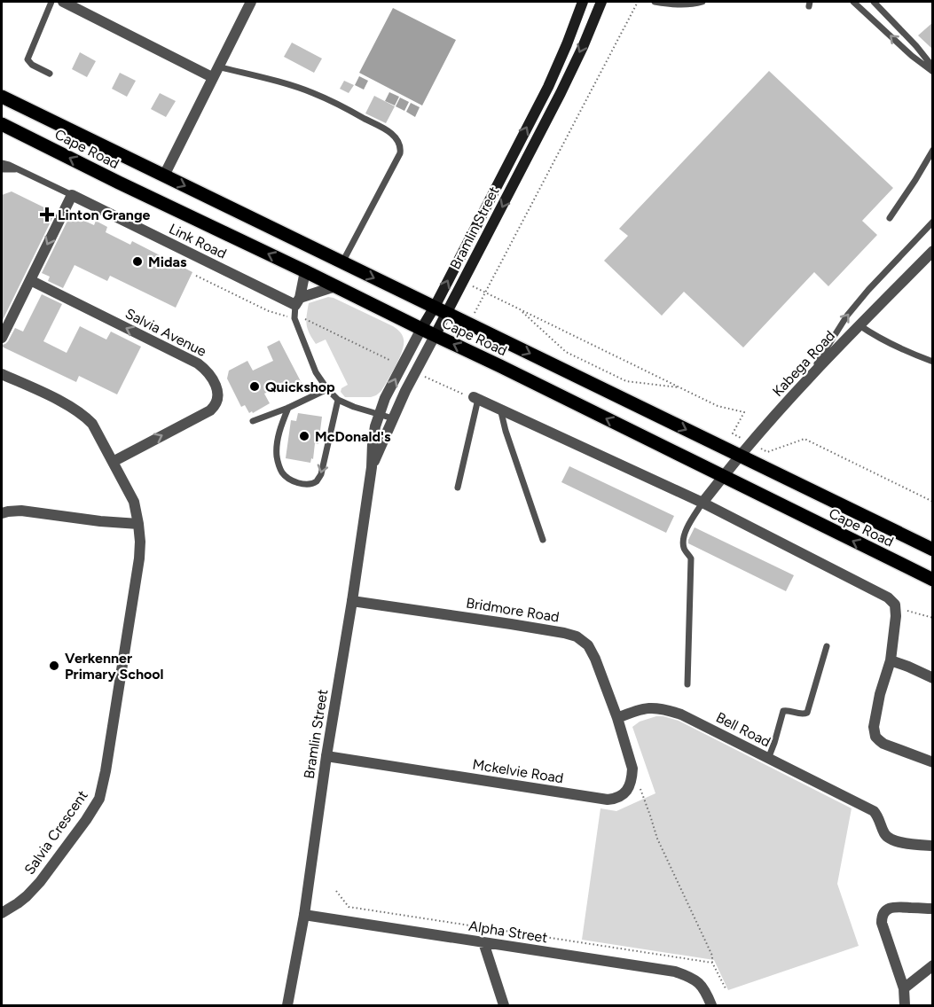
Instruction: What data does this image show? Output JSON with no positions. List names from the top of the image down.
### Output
{
  "streets": {
    "main road": ["Cape Road", "Bramlin Street"],
    "street": [
      "Link Road",
      "Salvia Avenue",
      "Kabega Road",
      "Bridmore Road",
      "Bell Road",
      "Mckelvie Road",
      "Salvia Crescent",
      "Alpha Street"
    ]
  },
  "crossings": [
    ["Cape Road", "Bramlin Street"],
    ["Cape Road", "Kabega Road"],
    ["Bramlin Street", "Bridmore Road"],
    ["Bramlin Street", "Mckelvie Road"],
    ["Bramlin Street", "Alpha Street"],
    ["Salvia Avenue", "Salvia Crescent"],
    ["Bridmore Road", "Bell Road"]
  ],
  "places": {
    "health": ["Linton Grange"],
    "other": [
      "Midas",
      "Quickshop",
      "McDonald's",
      "Verkenner Primary School"
    ]
  }
}
